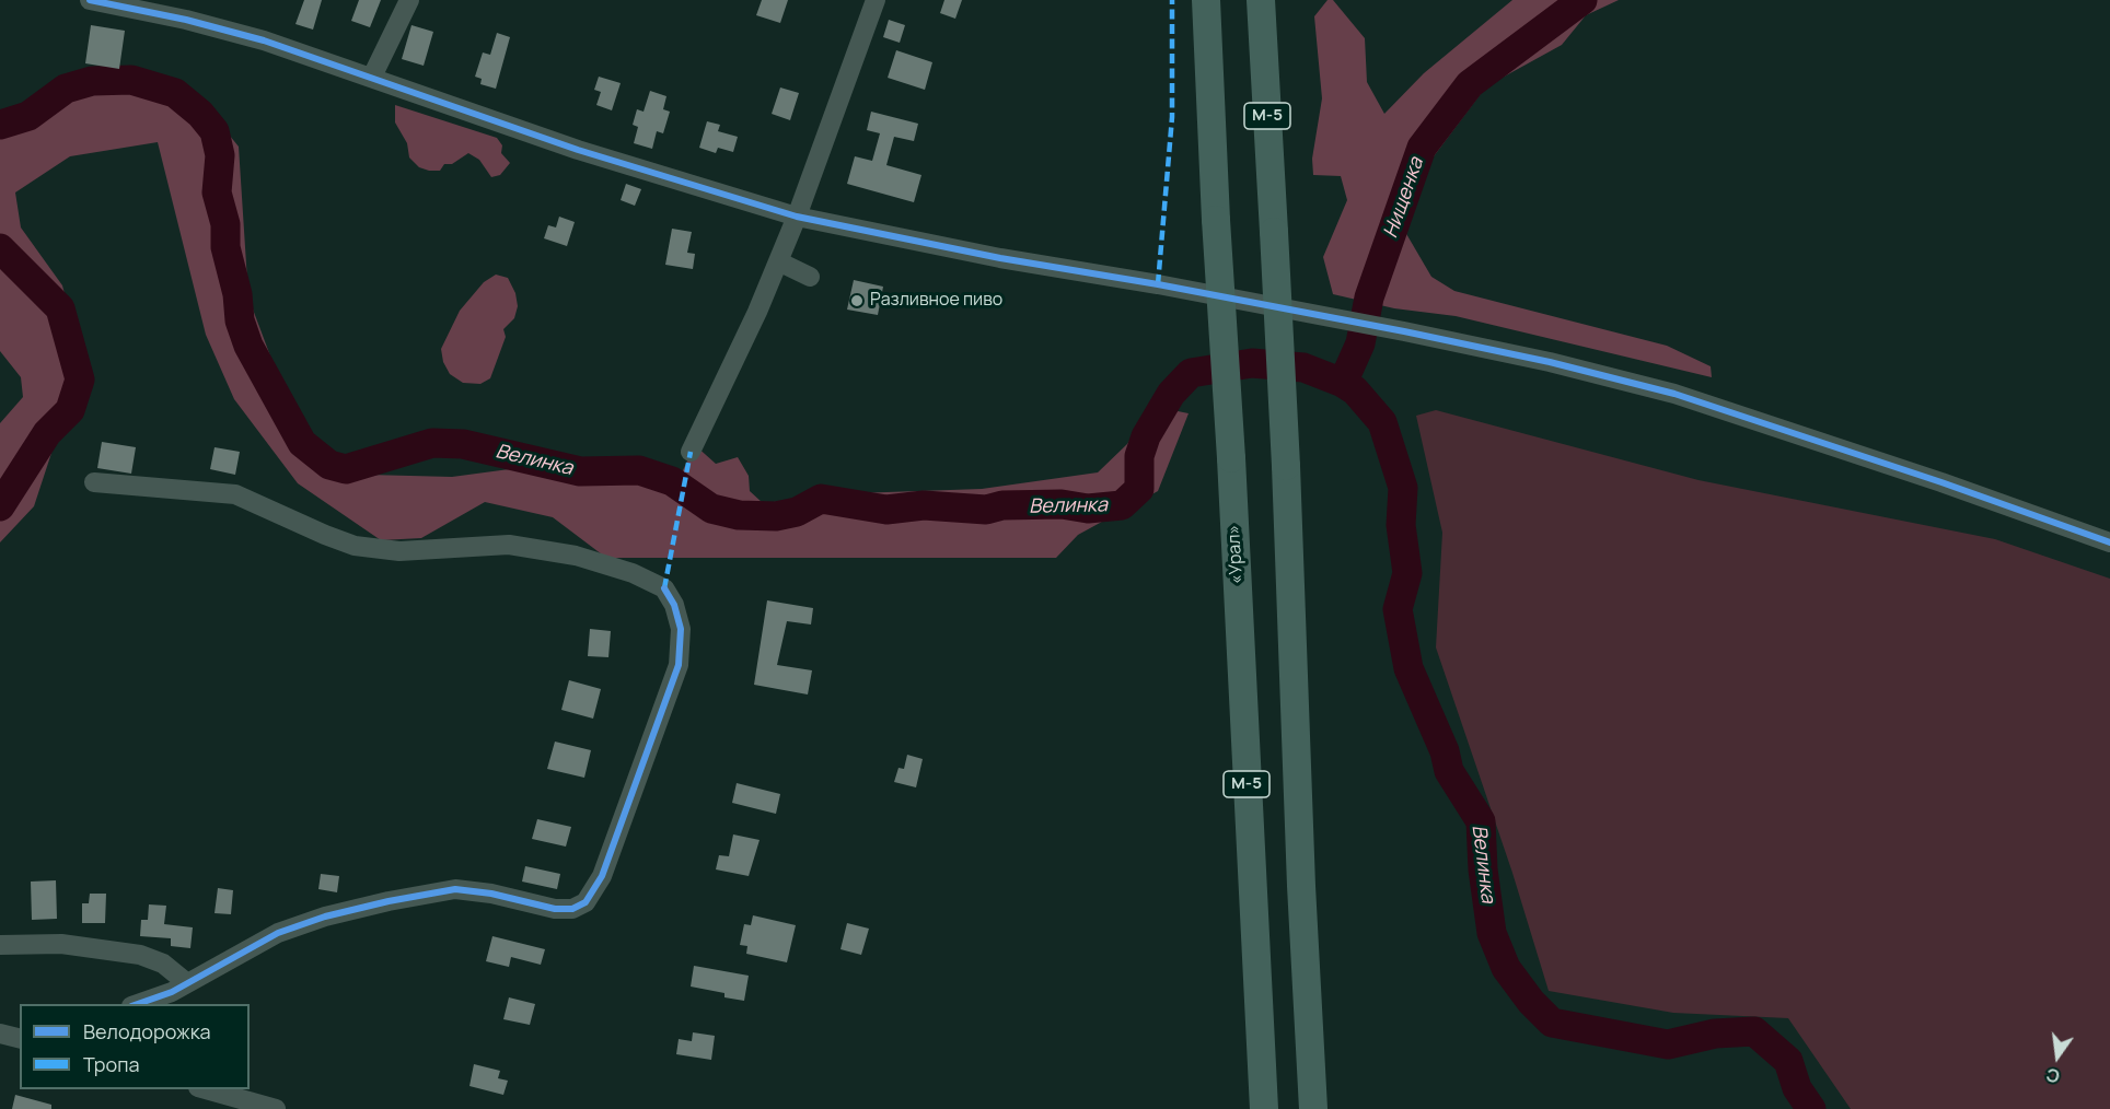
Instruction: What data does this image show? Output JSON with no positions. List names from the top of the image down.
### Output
{
  "streets": {
    "highway": ["М-5", "«Урал»"]
  },
  "water": ["Нищенка", "Велинка"],
  "places": ["Разливное пиво"],
  "legend": ["Велодорожка", "Тропа"],
  "north": "bottom"
}
